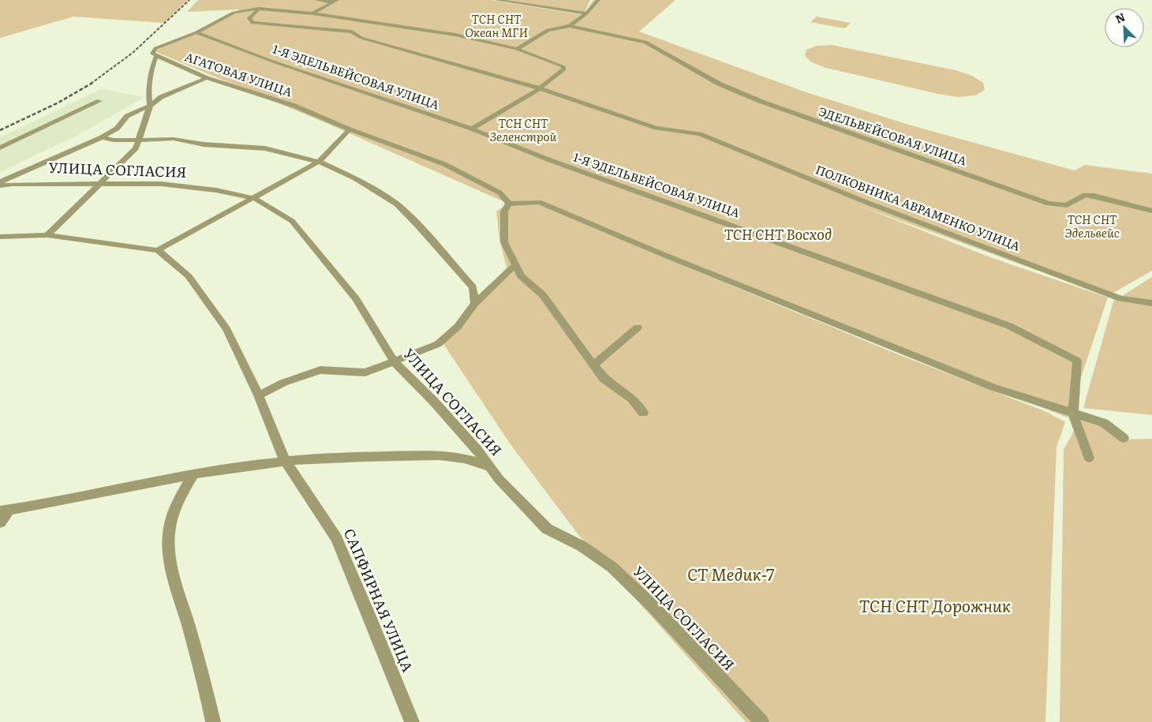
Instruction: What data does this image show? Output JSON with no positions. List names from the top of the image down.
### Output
{
  "streets": {
    "street": [
      "АГАТОВАЯ УЛИЦА",
      "1-Я ЭДЕЛЬВЕЙСОВАЯ УЛИЦА",
      "ЭДЕЛЬВЕЙСОВАЯ УЛИЦА",
      "УЛИЦА СОГЛАСИЯ",
      "ПОЛКОВНИКА АВРАМЕНКО УЛИЦА",
      "САПФИРНАЯ УЛИЦА"
    ]
  },
  "crossings": [
    ["АГАТОВАЯ УЛИЦА", "1-Я ЭДЕЛЬВЕЙСОВАЯ УЛИЦА"],
    ["АГАТОВАЯ УЛИЦА", "ПОЛКОВНИКА АВРАМЕНКО УЛИЦА"]
  ],
  "parks": [
    "ТСН СНТ Океан МГИ",
    "ТСН СНТ Зеленстрой",
    "ТСН СНТ Эдельвейс",
    "ТСН СНТ Восход",
    "СТ Медик-7",
    "ТСН СНТ Дорожник"
  ],
  "north": "top left"
}
